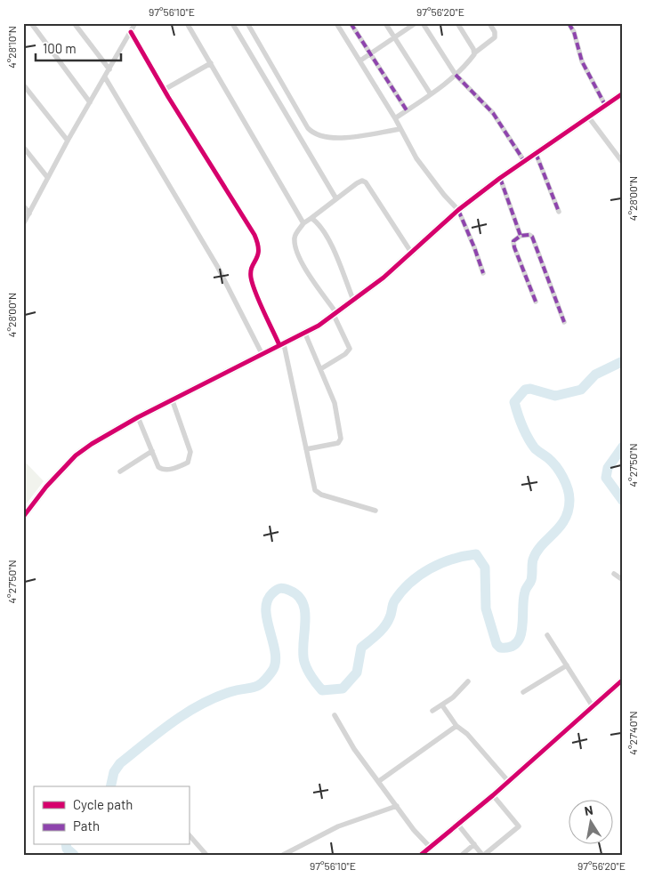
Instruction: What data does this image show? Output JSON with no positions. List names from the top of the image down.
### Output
{
  "legend": ["Cycle path", "Path"],
  "scale_bar": "100 m",
  "north": "top",
  "coordinates": [
    "97°56'10\"E",
    "97°56'20\"E",
    "4°28'10\"N",
    "4°28'00\"N",
    "4°27'50\"N",
    "4°27'40\"N"
  ]
}
